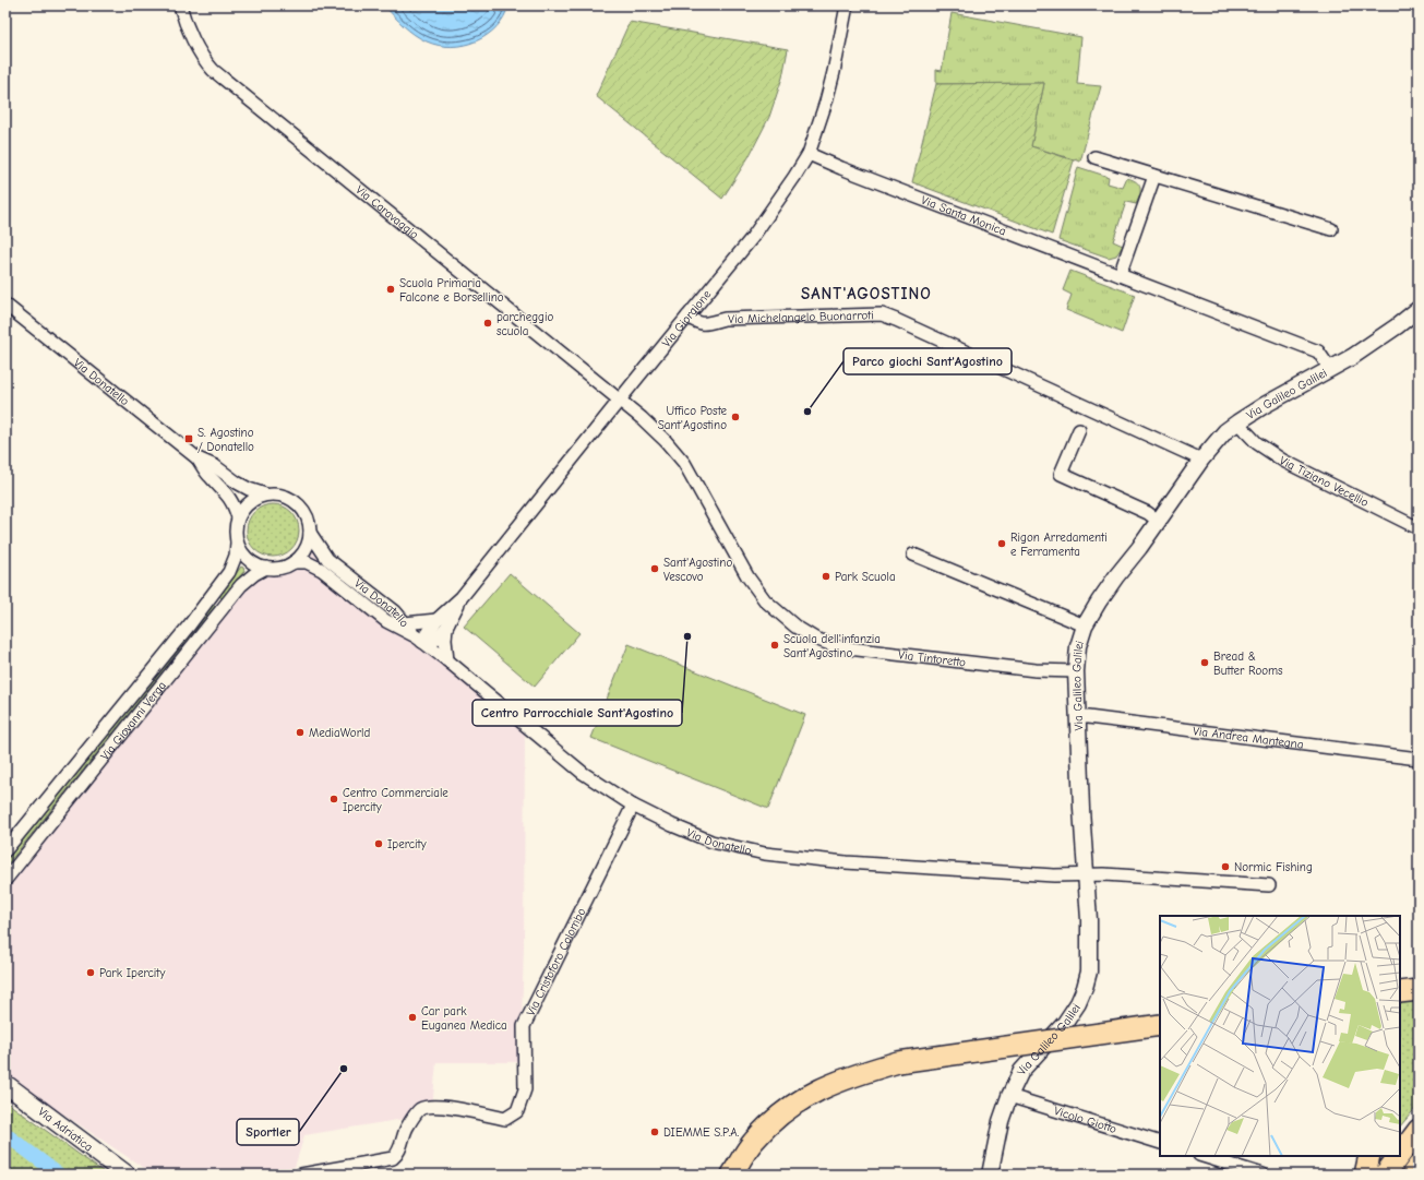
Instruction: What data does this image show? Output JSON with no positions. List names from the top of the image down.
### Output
{
  "streets": {
    "main road": ["Via Adriatica"],
    "street": [
      "Via Caravaggio",
      "Via Santa Monica",
      "Via Giorgione",
      "Via Michelangelo Buonarroti",
      "Via Donatello",
      "Via Galileo Galilei",
      "Via Tiziano Vecellio",
      "Via Tintoretto",
      "Via Giovanni Verga",
      "Via Andrea Mantegna",
      "Via Cristoforo Colombo",
      "Vicolo Giotto"
    ]
  },
  "crossings": [
    ["Via Caravaggio", "Via Giorgione"],
    ["Via Caravaggio", "Via Tintoretto"],
    ["Via Santa Monica", "Via Giorgione"],
    ["Via Santa Monica", "Via Galileo Galilei"],
    ["Via Giorgione", "Via Michelangelo Buonarroti"],
    ["Via Giorgione", "Via Donatello"],
    ["Via Giorgione", "Via Tintoretto"],
    ["Via Michelangelo Buonarroti", "Via Galileo Galilei"],
    ["Via Donatello", "Via Galileo Galilei"],
    ["Via Donatello", "Via Giovanni Verga"],
    ["Via Donatello", "Via Cristoforo Colombo"],
    ["Via Galileo Galilei", "Via Tiziano Vecellio"],
    ["Via Galileo Galilei", "Via Tintoretto"],
    ["Via Galileo Galilei", "Via Andrea Mantegna"],
    ["Via Galileo Galilei", "Vicolo Giotto"]
  ],
  "districts": ["SANT'AGOSTINO"],
  "places": {
    "other": [
      "Scuola Primaria Falcone e Borsellino",
      "parcheggio scuola",
      "Parco giochi Sant'Agostino",
      "Uffico Poste Sant'Agostino",
      "Rigon Arredamenti e Ferramenta",
      "Sant'Agostino Vescovo",
      "Park Scuola",
      "Centro Parrocchiale Sant'Agostino",
      "Scuola dell'infanzia Sant'Agostino",
      "Bread & Butter Rooms",
      "MediaWorld",
      "Centro Commerciale Ipercity",
      "Ipercity",
      "Normic Fishing",
      "Park Ipercity",
      "Car park Euganea Medica",
      "Sportler",
      "DIEMME S.P.A."
    ],
    "transit": ["S. Agostino / Donatello"]
  }
}
